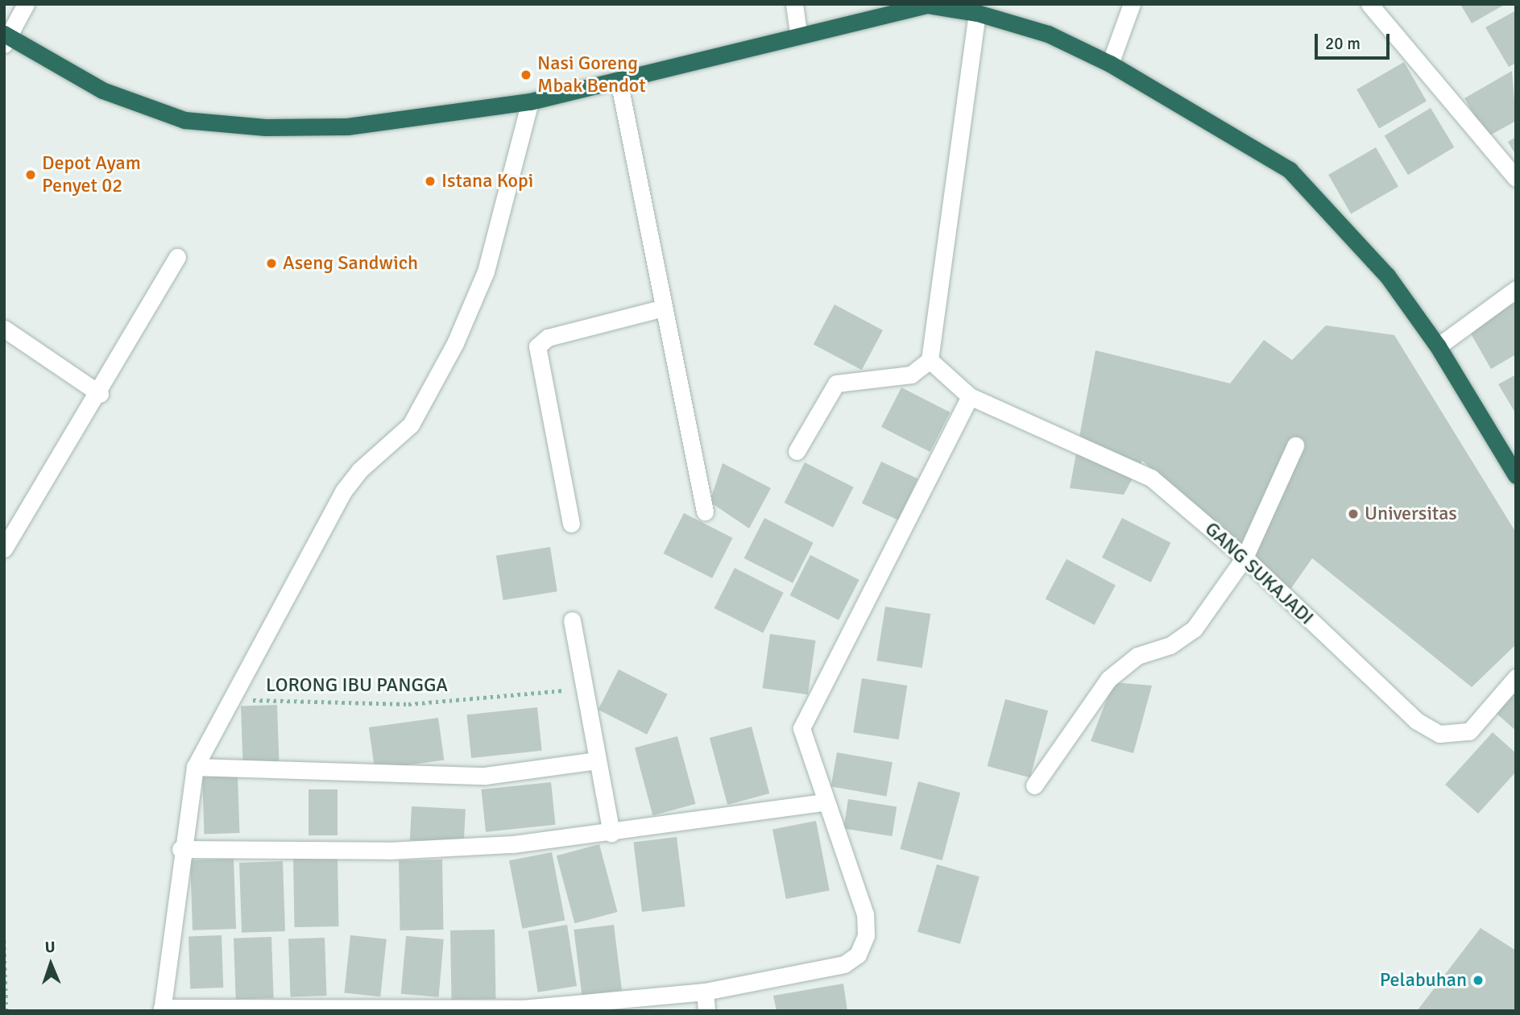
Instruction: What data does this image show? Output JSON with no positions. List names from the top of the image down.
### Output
{
  "streets": {
    "street": ["GANG SUKAJADI"],
    "path": ["LORONG IBU PANGGA"]
  },
  "places": [
    "Nasi Goreng Mbak Bendot",
    "Depot Ayam Penyet 02",
    "Istana Kopi",
    "Aseng Sandwich",
    "Universitas",
    "Pelabuhan"
  ],
  "scale_bar": "20 m",
  "north": "top"
}
